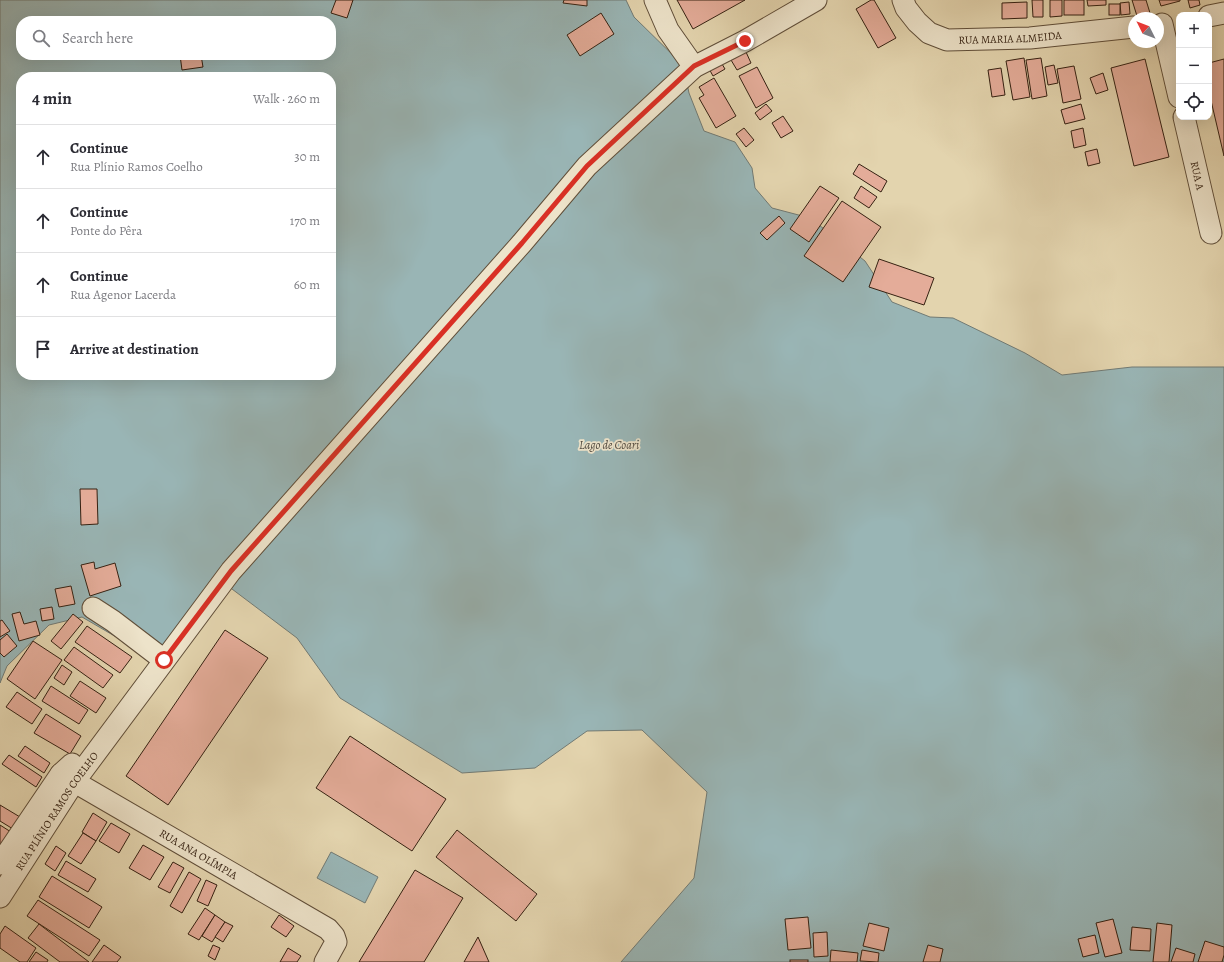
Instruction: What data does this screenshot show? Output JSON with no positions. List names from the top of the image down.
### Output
{
  "streets": {
    "street": [
      "RUA MARIA ALMEIDA",
      "RUA A",
      "RUA PLÍNIO RAMOS COELHO",
      "RUA ANA OLÍMPIA"
    ]
  },
  "crossings": [
    ["RUA PLÍNIO RAMOS COELHO", "RUA ANA OLÍMPIA"]
  ],
  "water": ["Lago de Coari"],
  "north": "top left",
  "page": {
    "map_buttons": ["+", "−"],
    "search": "Search here",
    "heading": ["4 min", "Walk · 260 m"],
    "list": [
      ["Continue", "Rua Plínio Ramos Coelho", "30 m"],
      ["Continue", "Ponte do Pêra", "170 m"],
      ["Continue", "Rua Agenor Lacerda", "60 m"],
      "Arrive at destination"
    ]
  }
}
